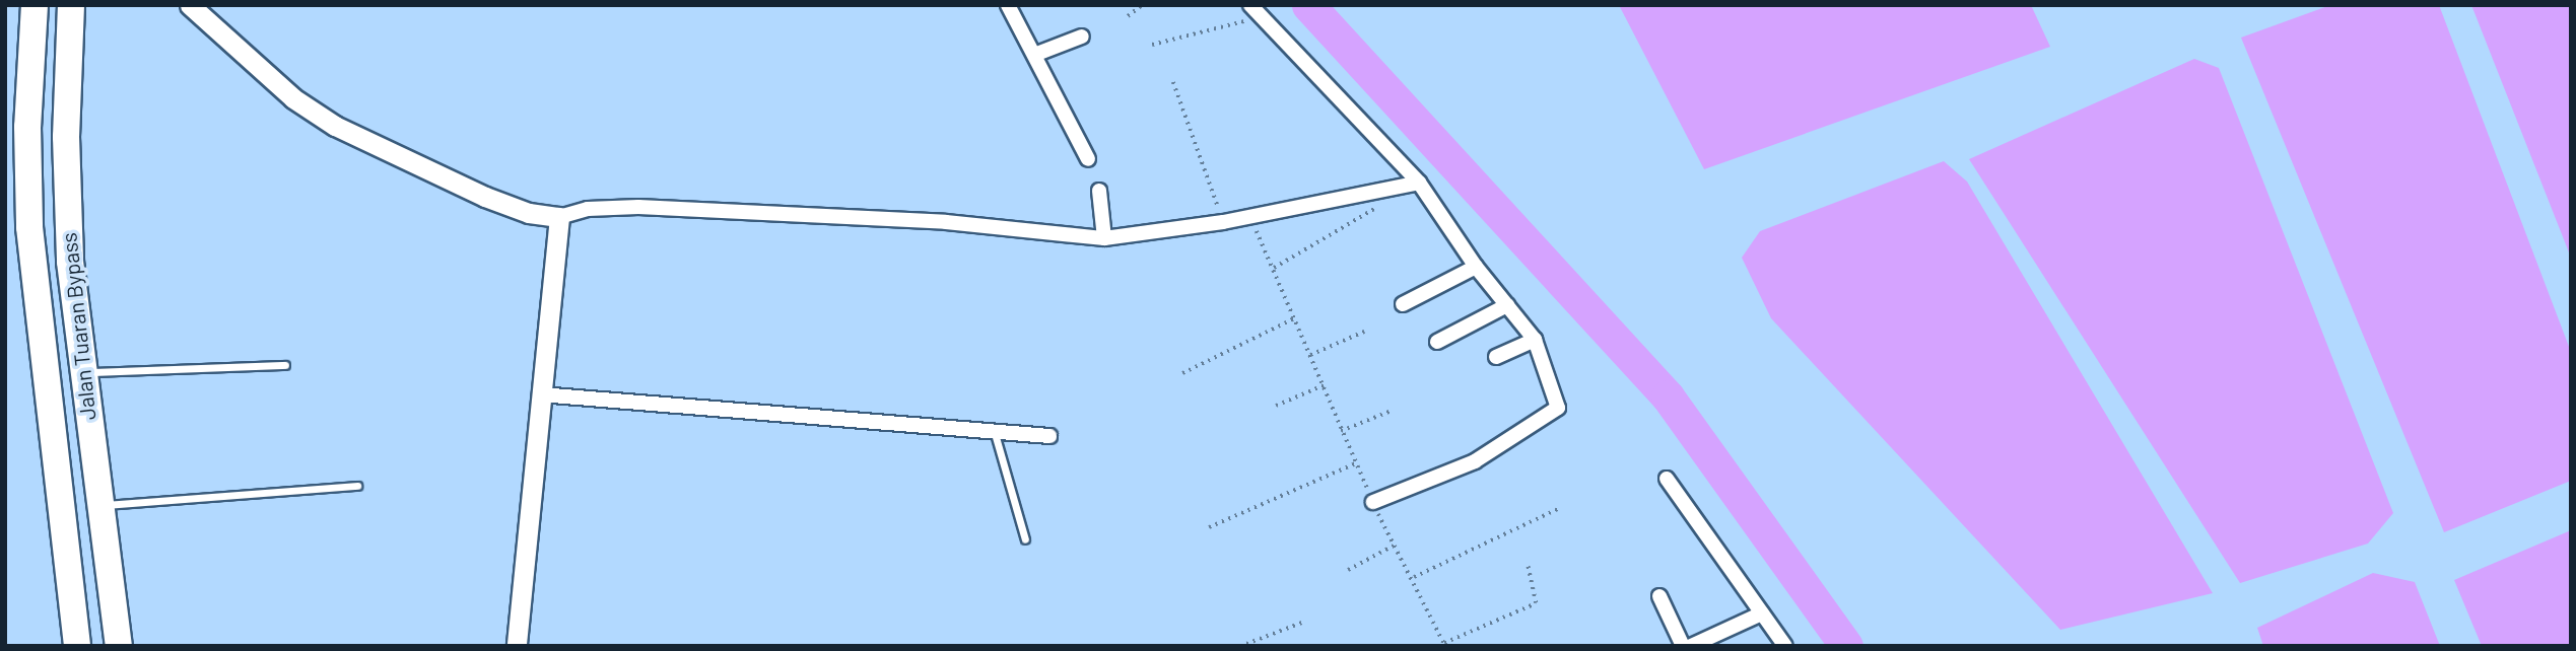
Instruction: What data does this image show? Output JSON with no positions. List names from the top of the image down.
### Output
{
  "streets": {
    "highway": ["Jalan Tuaran Bypass"]
  }
}
